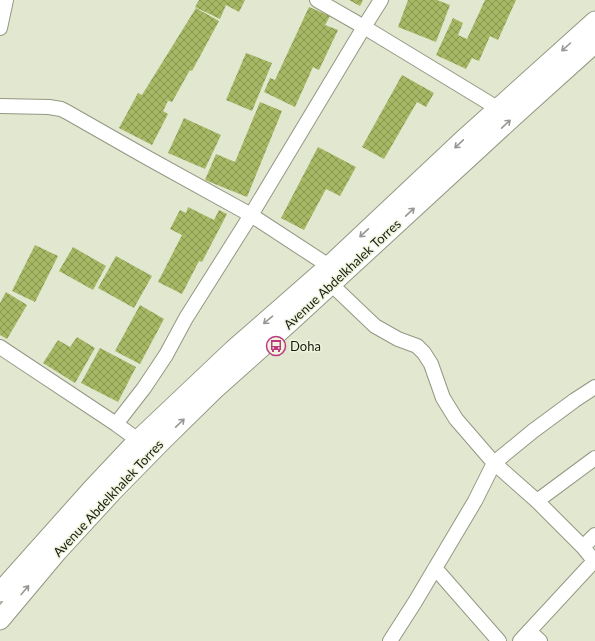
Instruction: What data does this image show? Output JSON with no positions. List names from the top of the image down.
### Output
{
  "streets": {
    "street": ["Avenue Abdelkhalek Torres"]
  },
  "places": {
    "bus stop": ["Doha"]
  }
}
